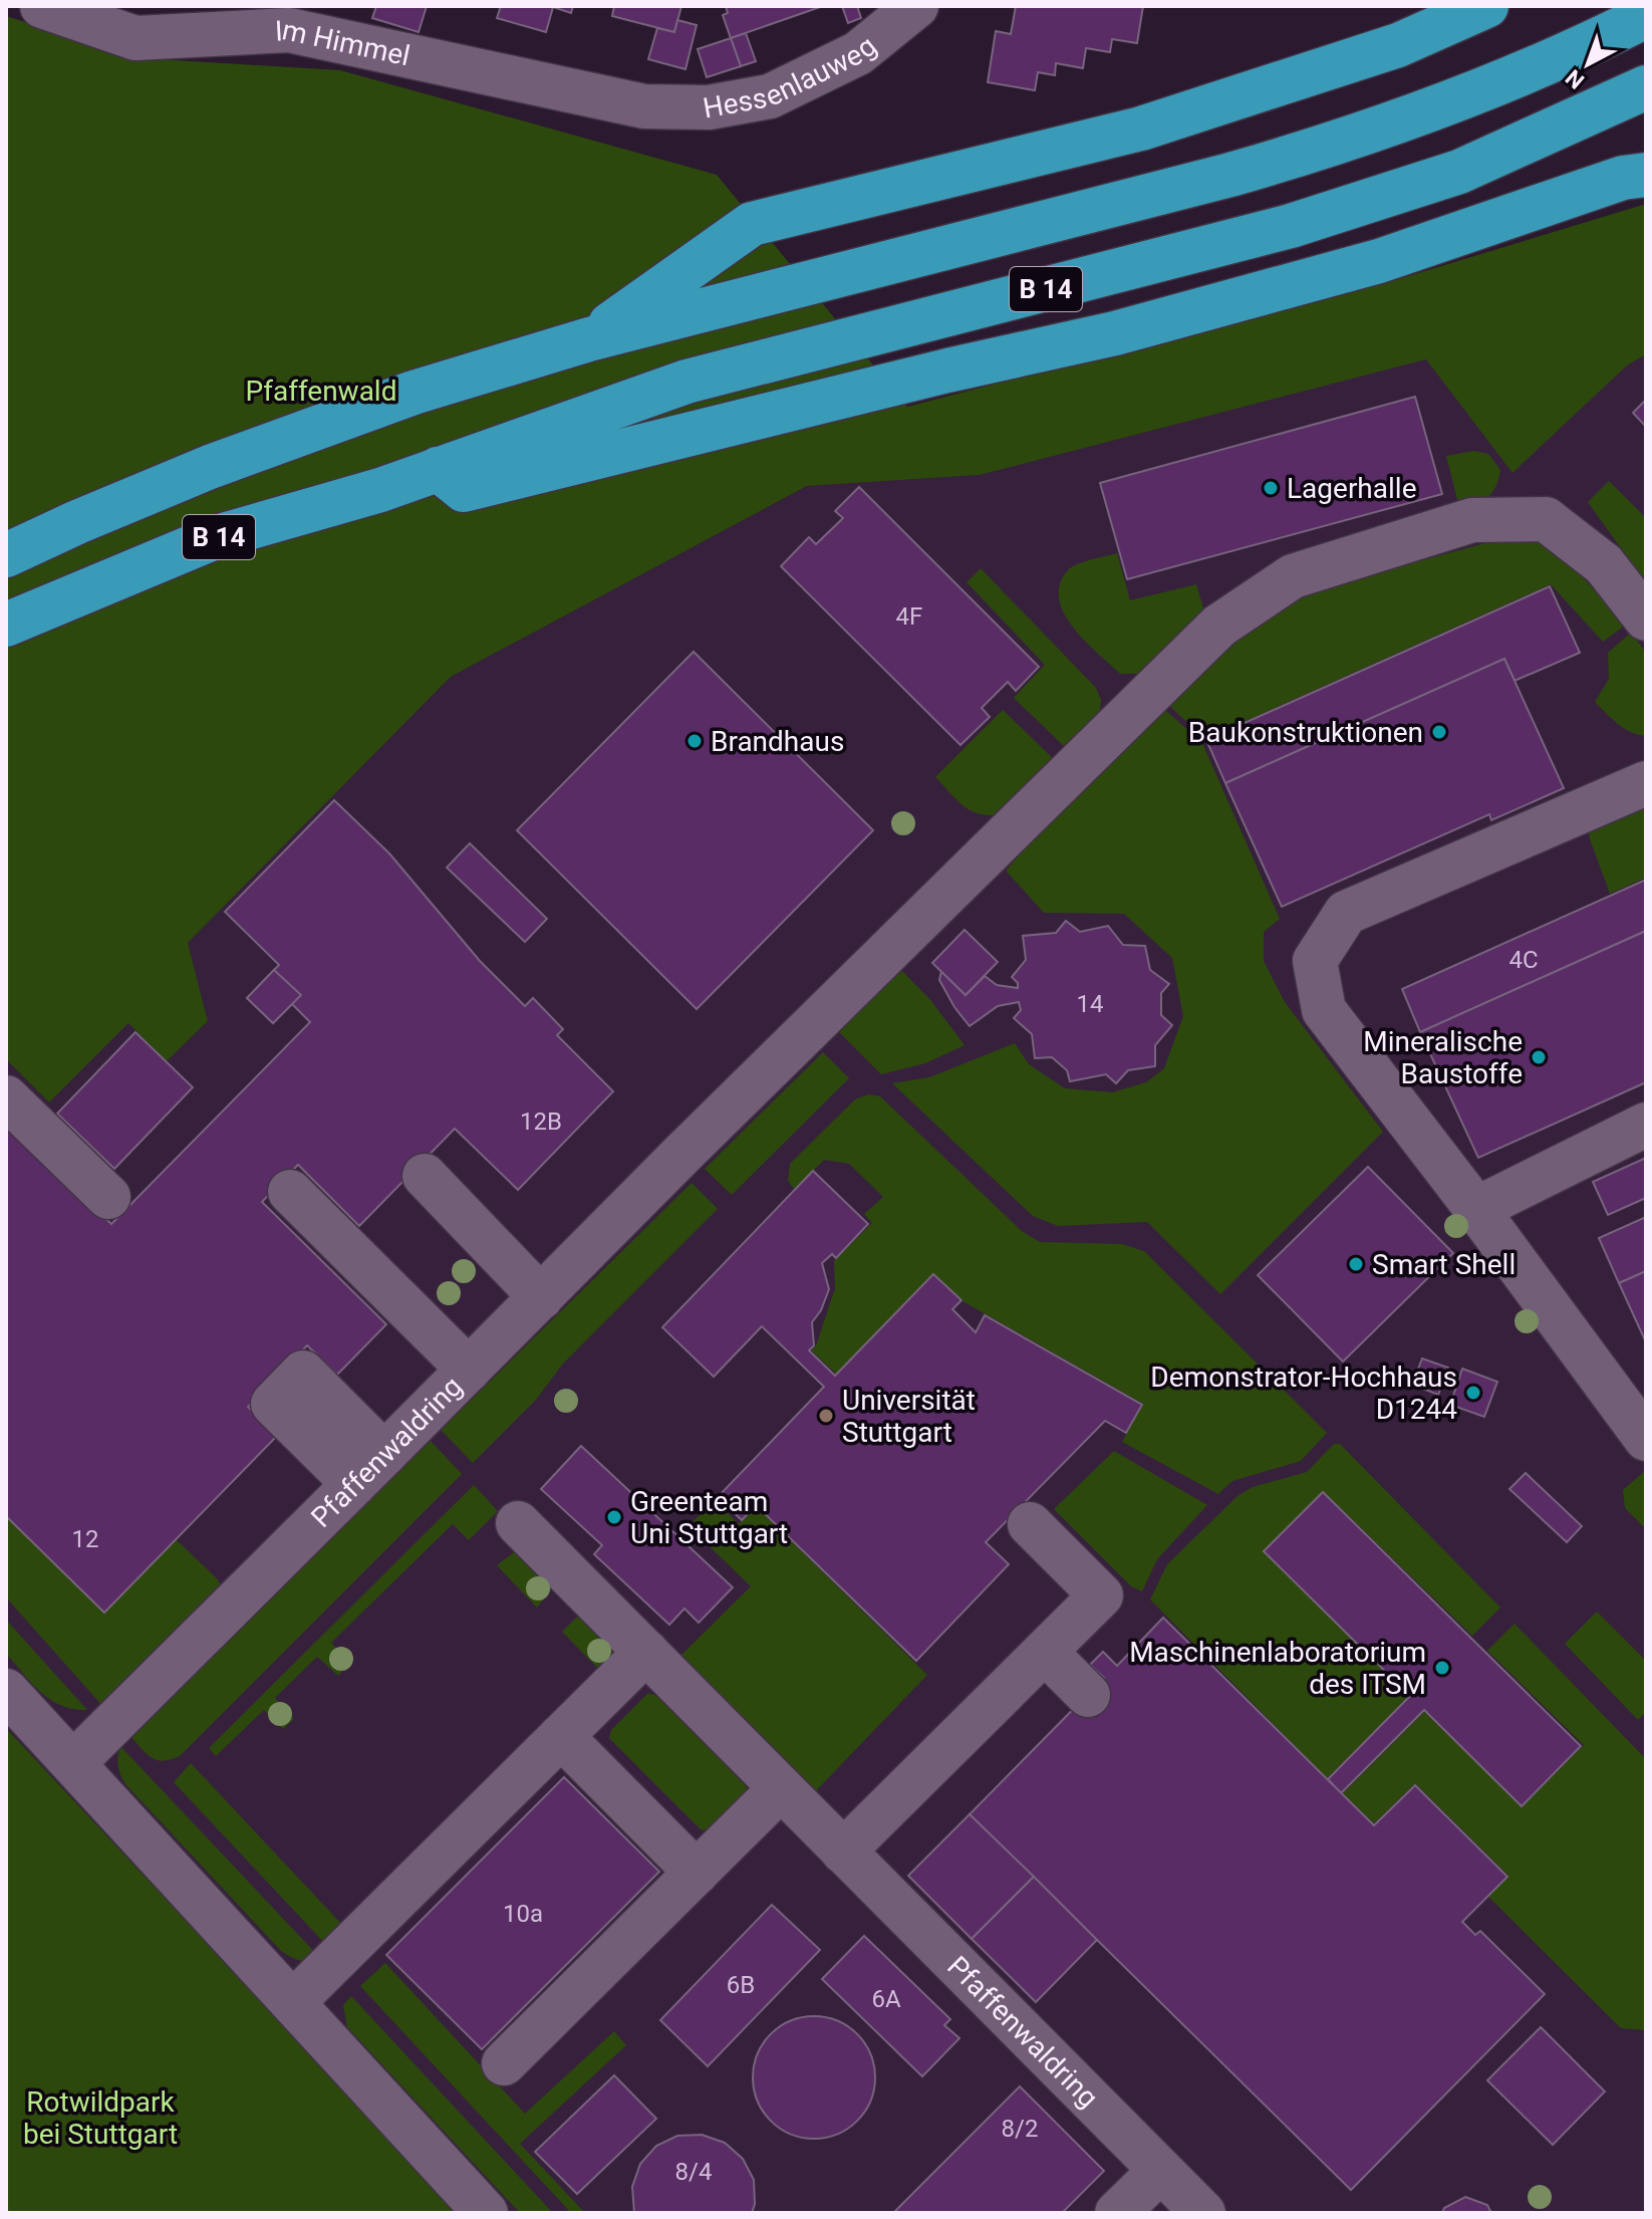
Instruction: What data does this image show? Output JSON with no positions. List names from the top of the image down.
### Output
{
  "streets": {
    "highway": ["B 14"],
    "street": ["Im Himmel", "Hessenlauweg", "Pfaffenwaldring"]
  },
  "crossings": [
    ["Im Himmel", "Hessenlauweg"]
  ],
  "parks": ["Pfaffenwald", "Rotwildpark bei Stuttgart"],
  "places": [
    "Lagerhalle",
    "Baukonstruktionen",
    "Brandhaus",
    "Mineralische Baustoffe",
    "Smart Shell",
    "Demonstrator-Hochhaus D1244",
    "Universität Stuttgart",
    "Greenteam Uni Stuttgart",
    "Maschinenlaboratorium des ITSM"
  ],
  "house_numbers": [
    "4F",
    "4C",
    "14",
    "12B",
    "12",
    "10a",
    "6B",
    "6A",
    "8/2",
    "8/4"
  ],
  "north": "bottom left"
}
